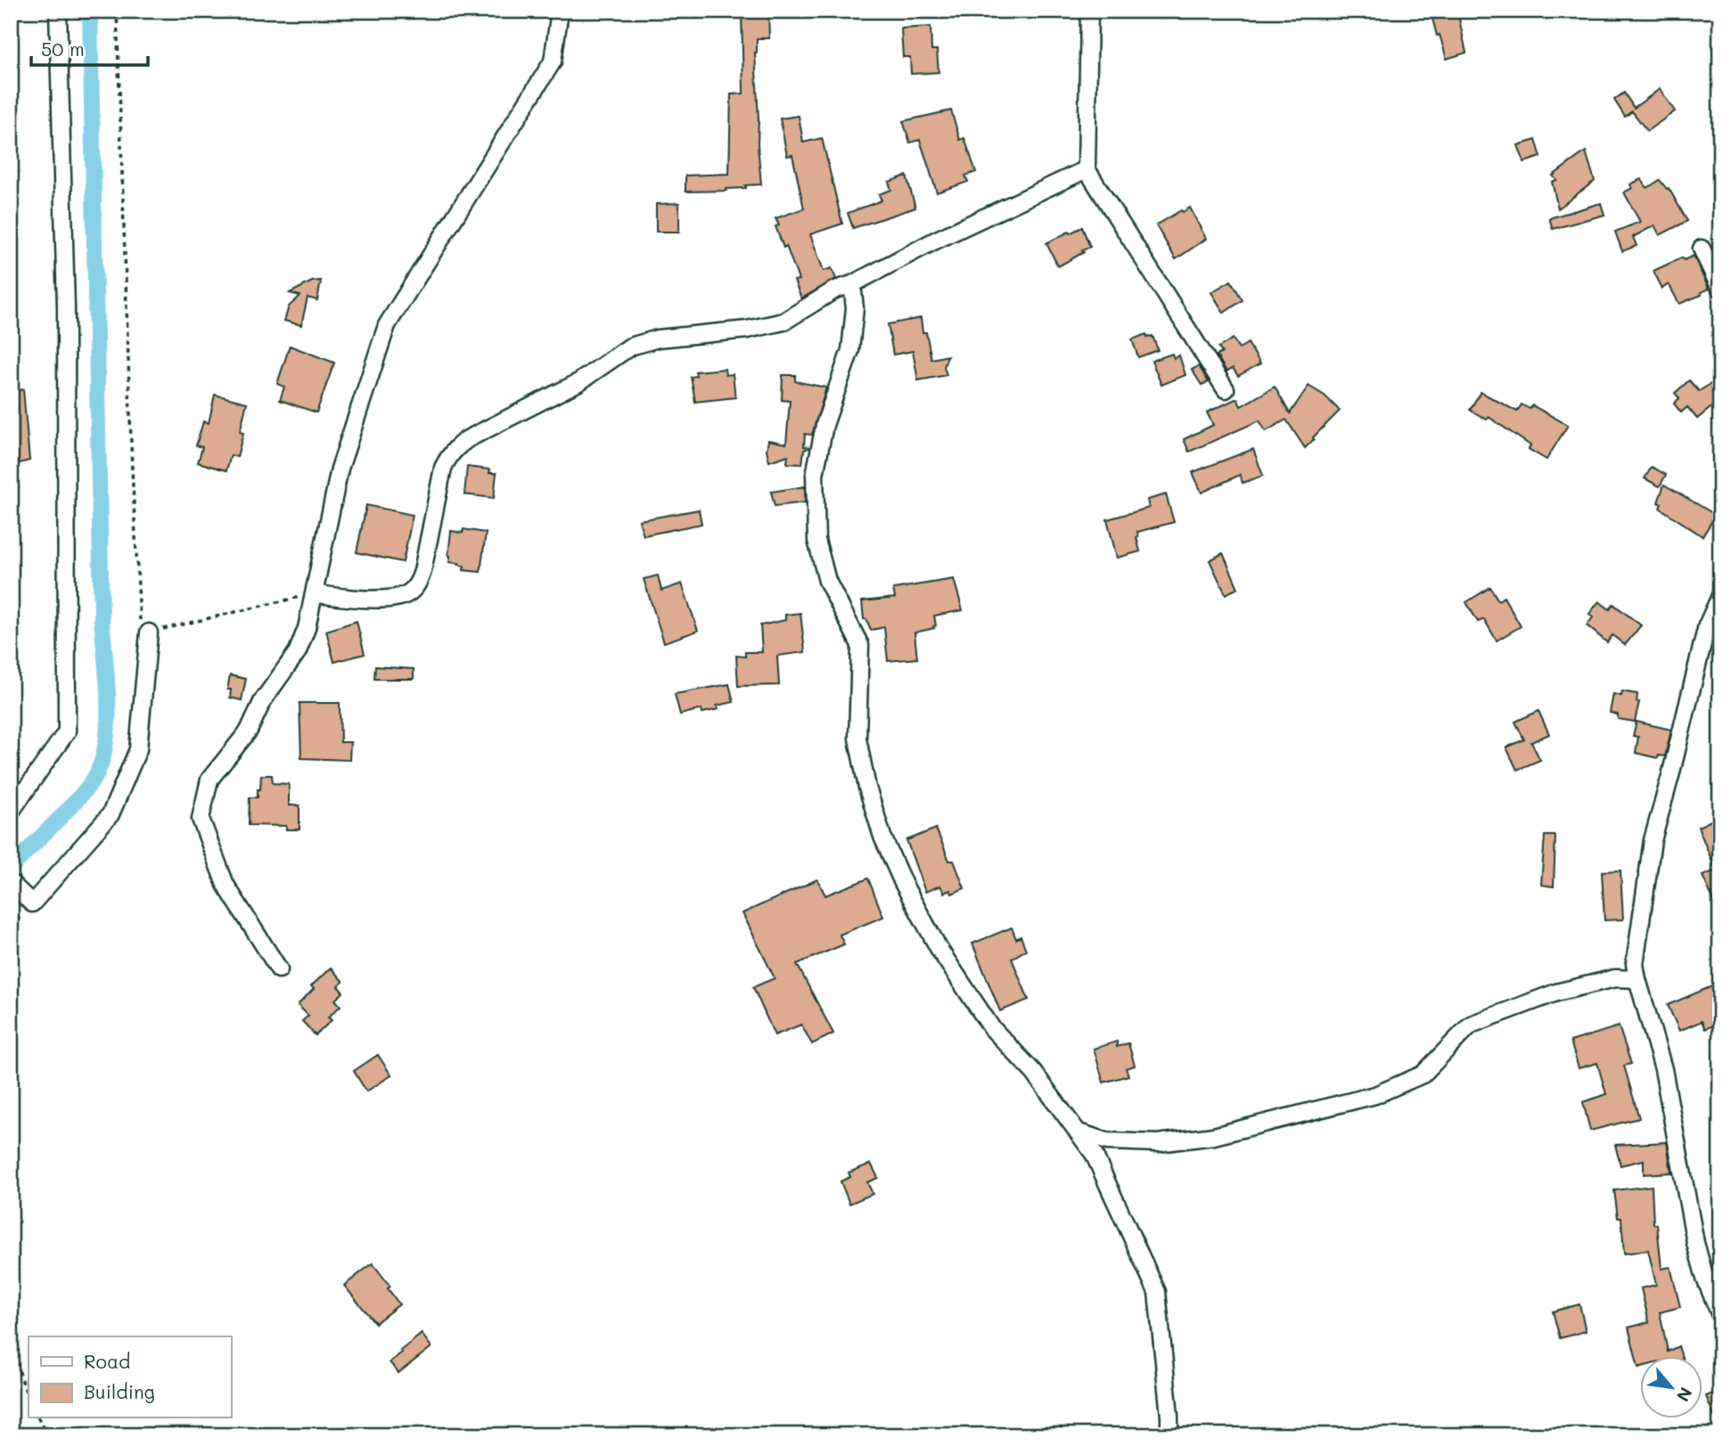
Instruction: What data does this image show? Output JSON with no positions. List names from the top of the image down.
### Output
{
  "legend": ["Road", "Building"],
  "scale_bar": "50 m",
  "north": "bottom right"
}
